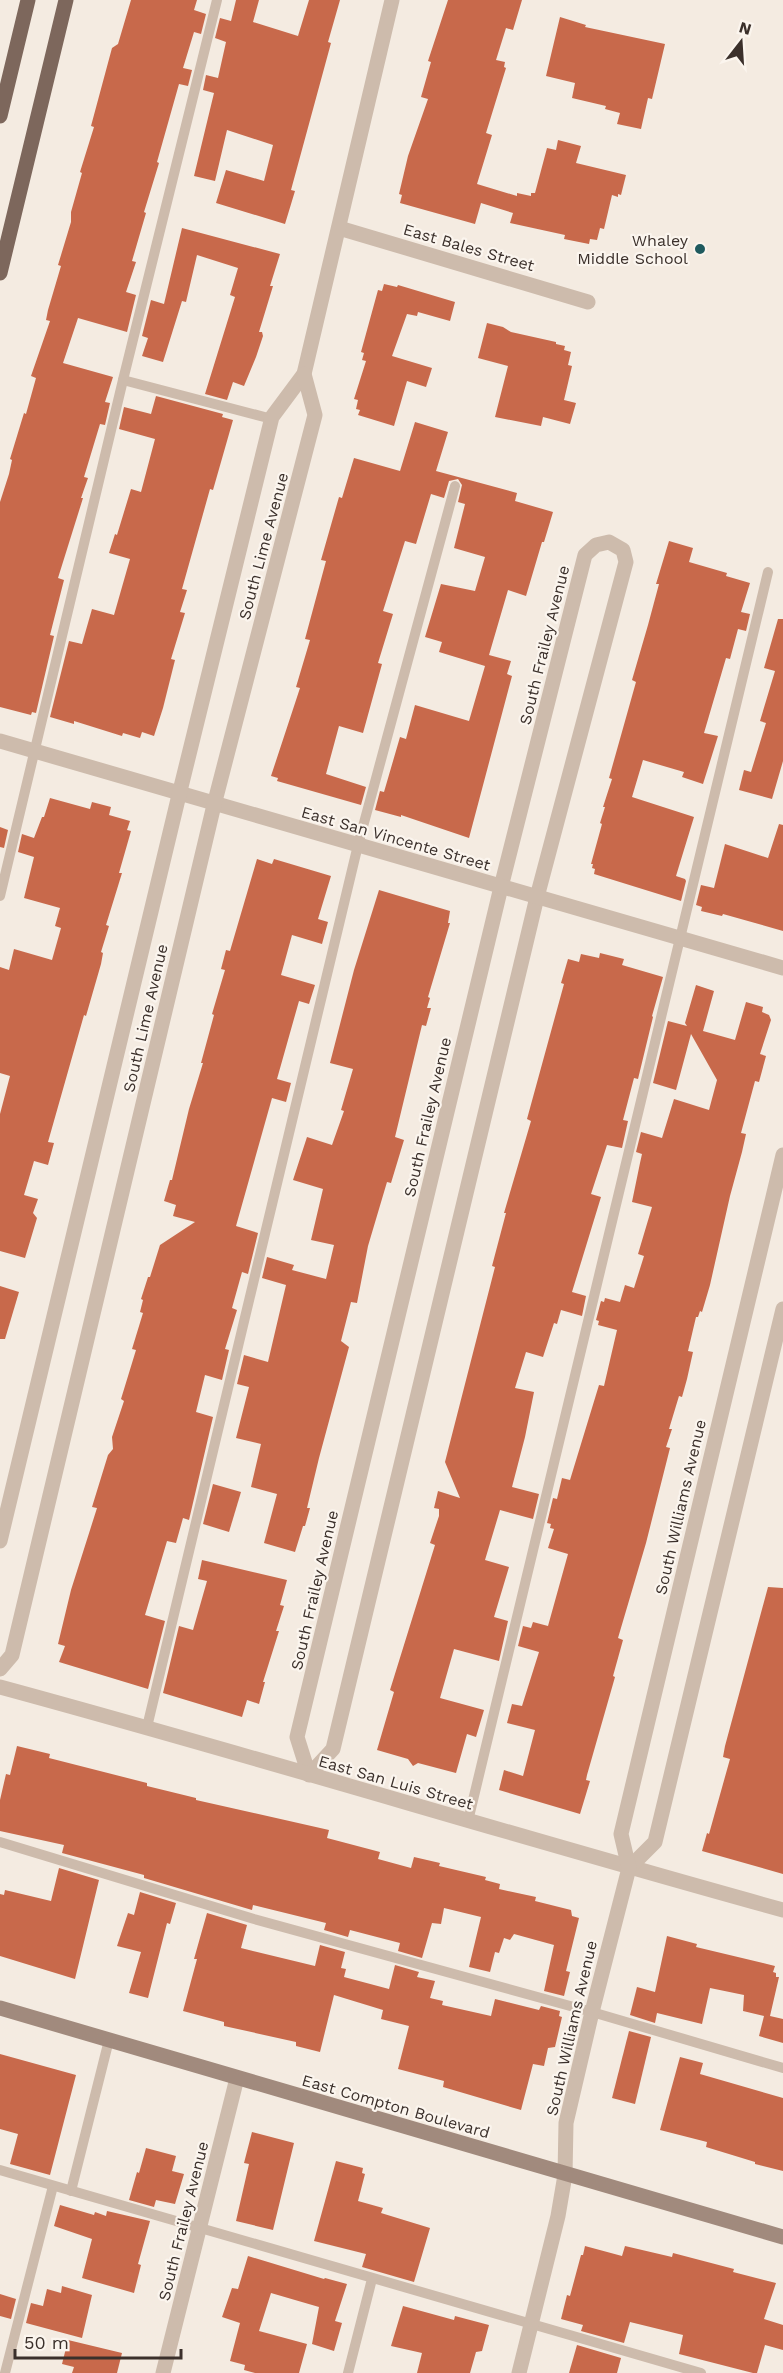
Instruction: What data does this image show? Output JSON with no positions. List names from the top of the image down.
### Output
{
  "streets": {
    "main road": ["East Compton Boulevard"],
    "street": [
      "East Bales Street",
      "South Lime Avenue",
      "South Frailey Avenue",
      "East San Vincente Street",
      "South Williams Avenue",
      "East San Luis Street"
    ]
  },
  "crossings": [
    ["East Bales Street", "South Lime Avenue"],
    ["South Lime Avenue", "East San Vincente Street"],
    ["South Frailey Avenue", "East San Vincente Street"],
    ["South Frailey Avenue", "East San Luis Street"],
    ["South Frailey Avenue", "East Compton Boulevard"],
    ["South Williams Avenue", "East San Luis Street"],
    ["South Williams Avenue", "East Compton Boulevard"]
  ],
  "places": ["Whaley Middle School"],
  "scale_bar": "50 m",
  "north": "top"
}
